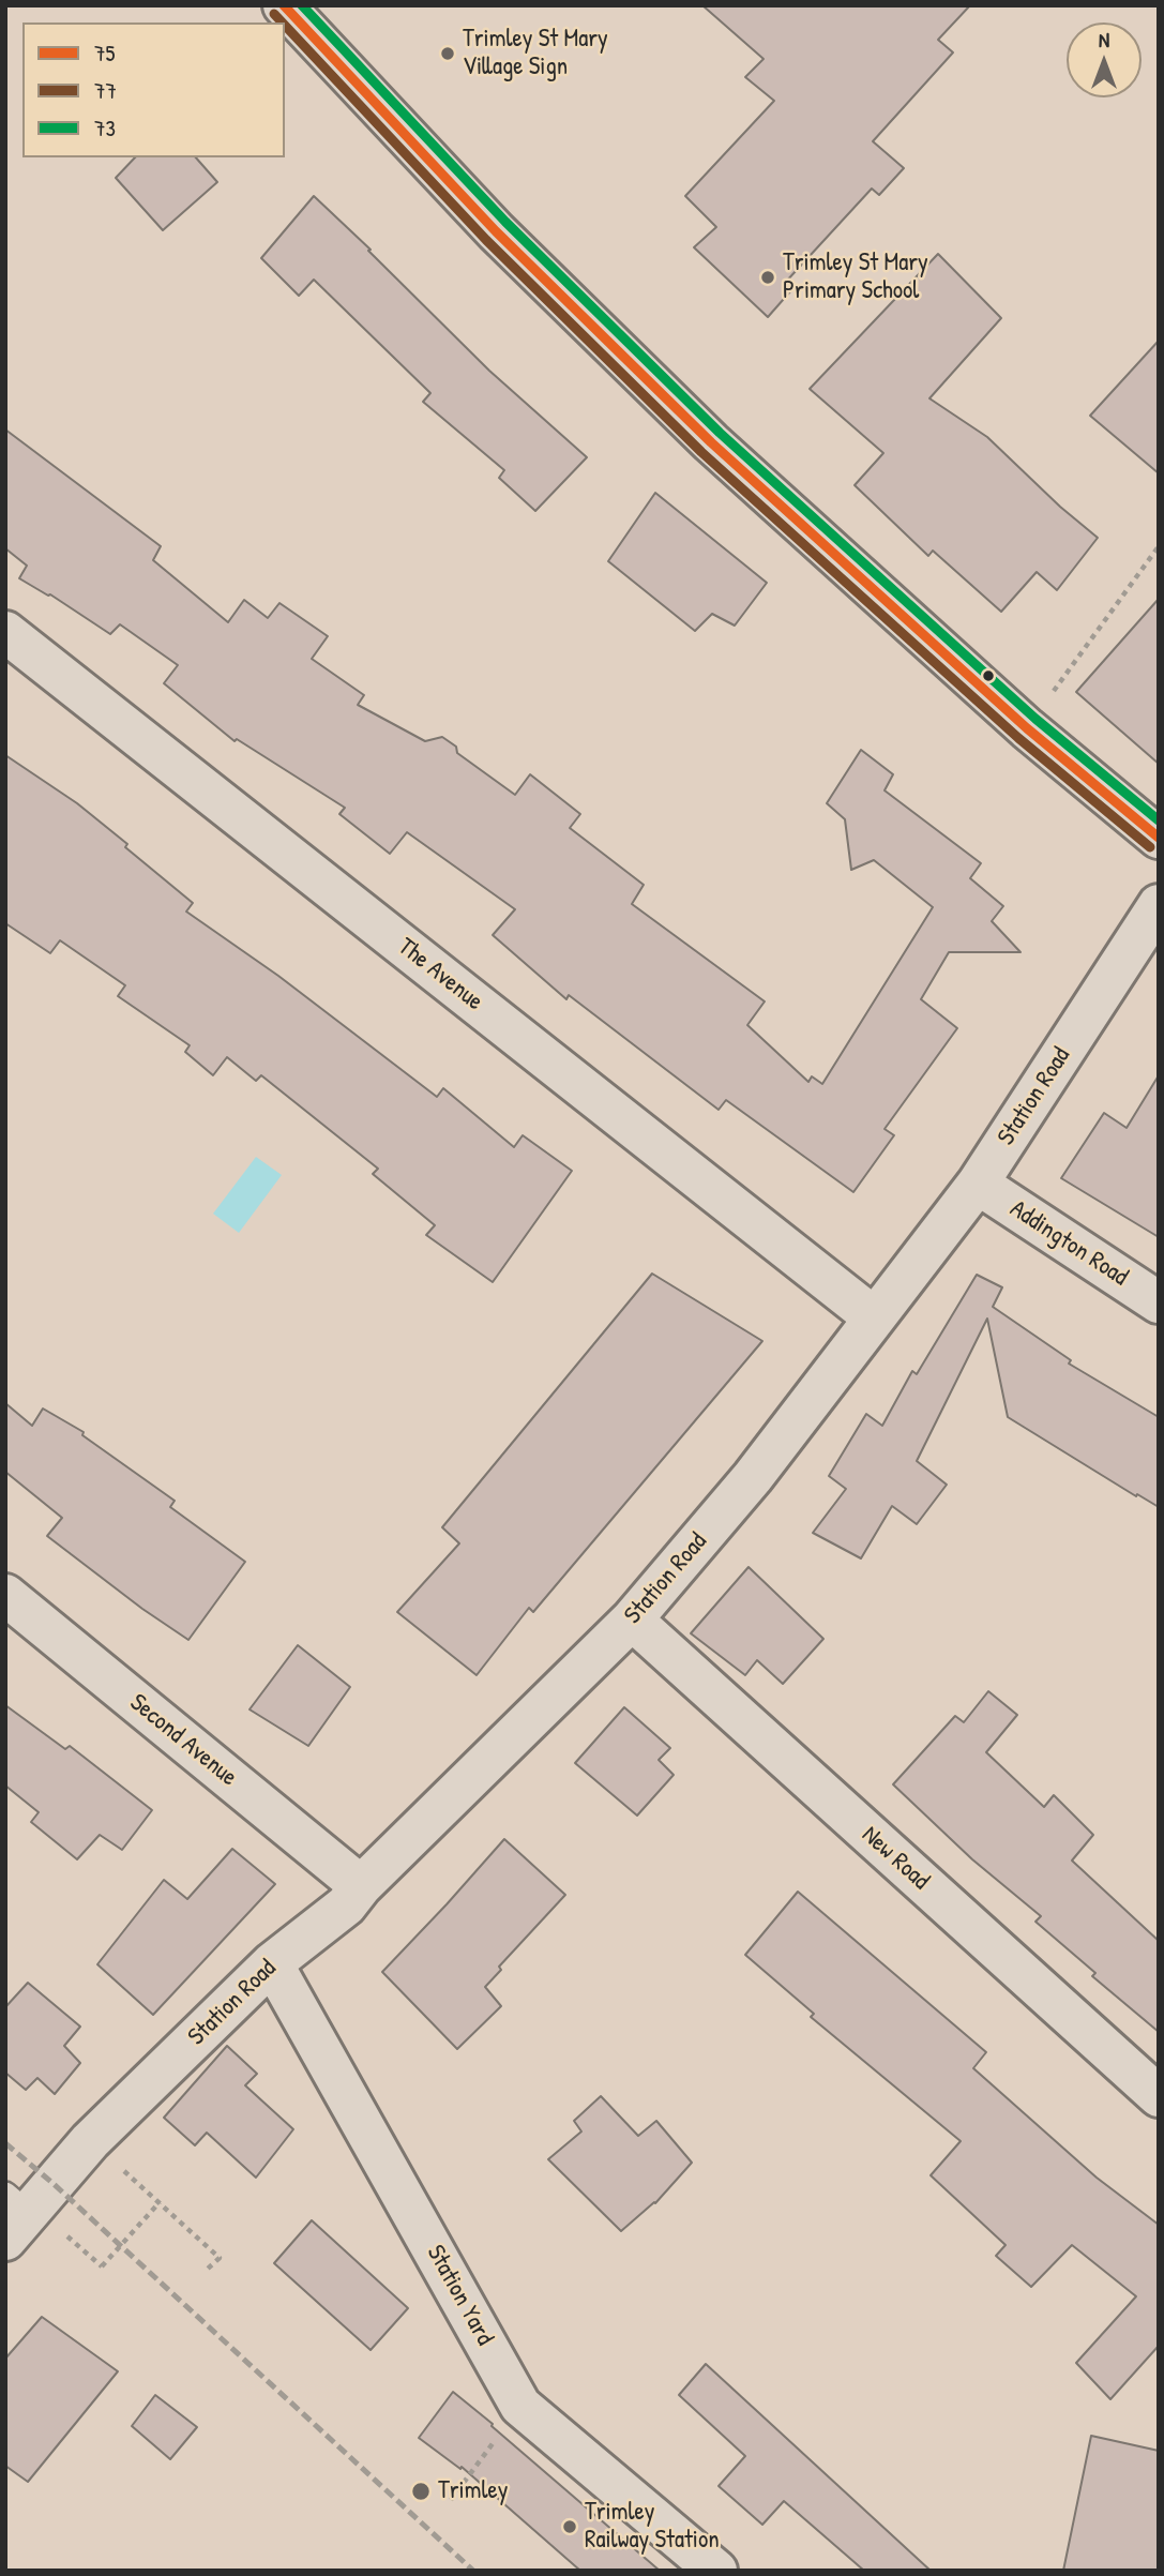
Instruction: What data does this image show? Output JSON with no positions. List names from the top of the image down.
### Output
{
  "streets": {
    "street": [
      "The Avenue",
      "Station Road",
      "Addington Road",
      "Second Avenue",
      "New Road",
      "Station Yard"
    ]
  },
  "crossings": [
    ["The Avenue", "Station Road"],
    ["Station Road", "Addington Road"],
    ["Station Road", "Second Avenue"],
    ["Station Road", "New Road"],
    ["Station Road", "Station Yard"]
  ],
  "places": [
    "Trimley St Mary Village Sign",
    "Trimley St Mary Primary School",
    "Trimley",
    "Trimley Railway Station"
  ],
  "lines": ["transit line 75", "transit line 73", "transit line 77"],
  "legend": ["75", "77", "73"],
  "north": "top"
}
